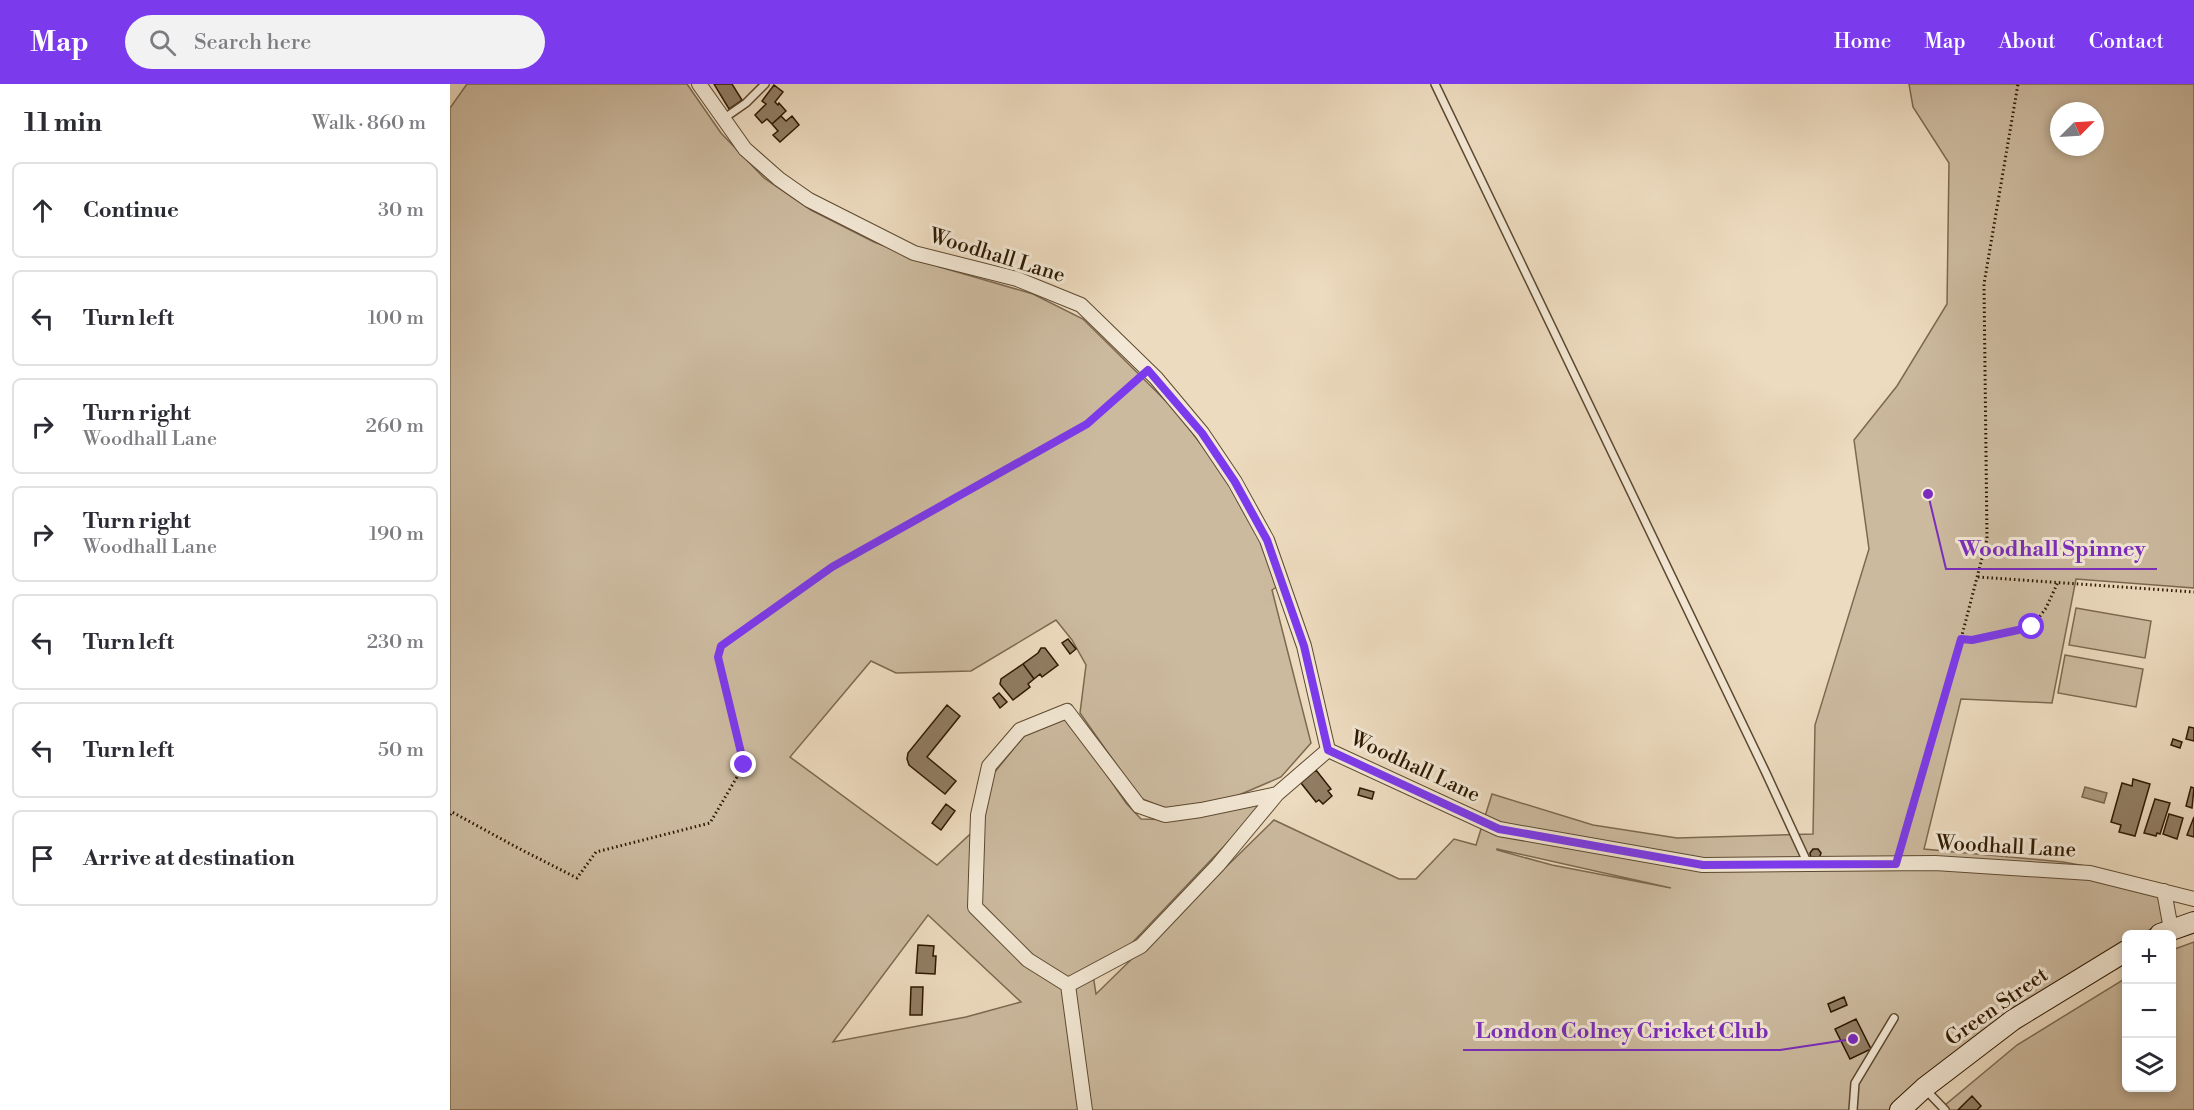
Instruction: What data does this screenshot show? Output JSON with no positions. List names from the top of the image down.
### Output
{
  "streets": {
    "main road": ["Green Street"],
    "street": ["Woodhall Lane"]
  },
  "places": ["Woodhall Spinney", "London Colney Cricket Club"],
  "north": "top right",
  "page": {
    "header": "Map",
    "search": "Search here",
    "nav": [
      "Home",
      "Map",
      "About",
      "Contact"
    ],
    "heading": ["11 min", "Walk · 860 m"],
    "list": [
      ["Continue", "30 m"],
      ["Turn left", "100 m"],
      ["Turn right", "Woodhall Lane", "260 m"],
      ["Turn right", "Woodhall Lane", "190 m"],
      ["Turn left", "230 m"],
      ["Turn left", "50 m"],
      "Arrive at destination"
    ],
    "map_buttons": ["+", "−"]
  }
}
